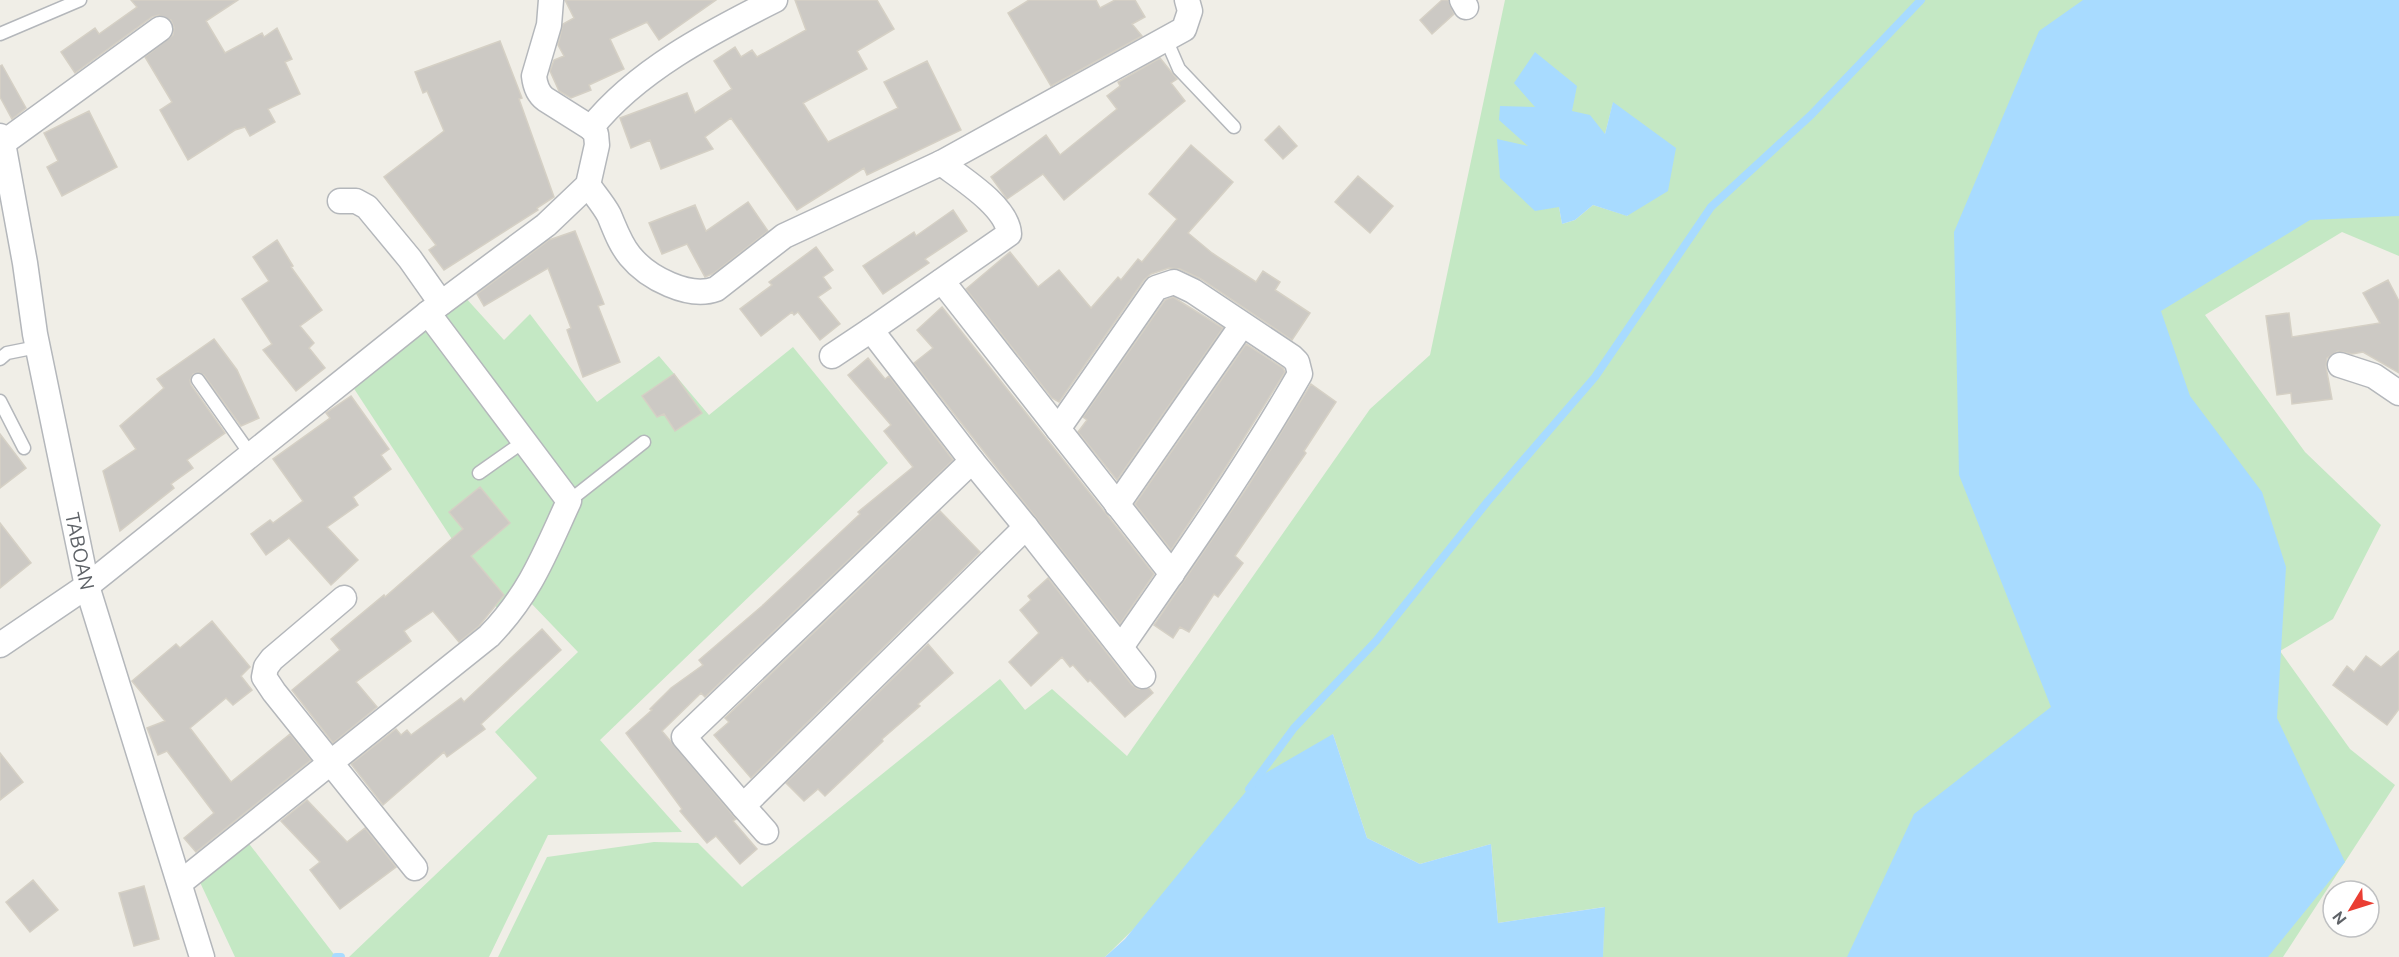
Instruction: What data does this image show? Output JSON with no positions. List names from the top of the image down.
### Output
{
  "streets": {
    "street": ["TABOAN"]
  },
  "north": "bottom left"
}
